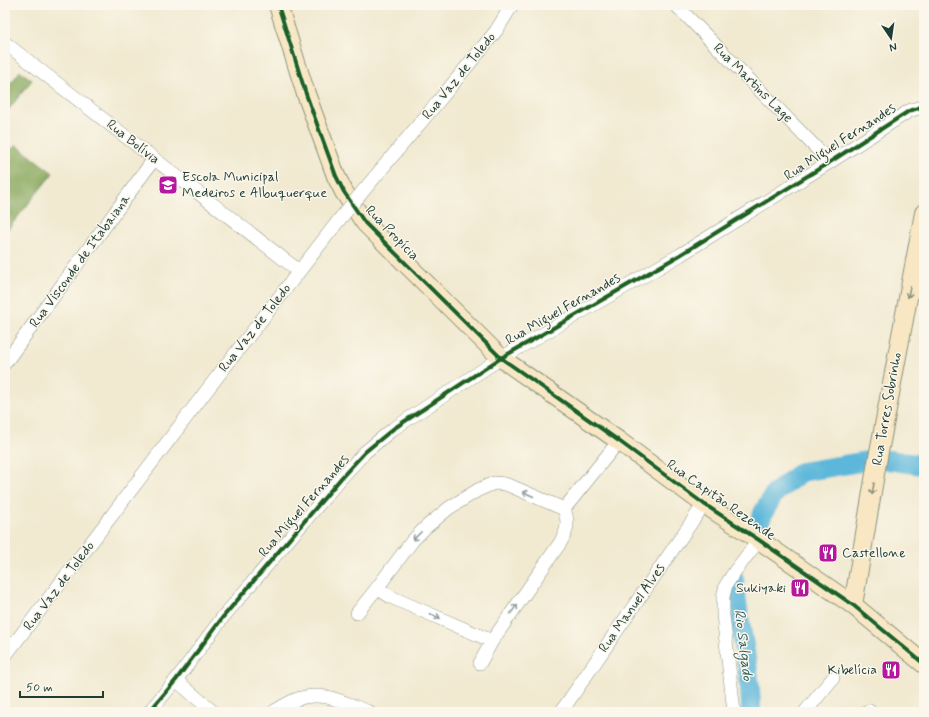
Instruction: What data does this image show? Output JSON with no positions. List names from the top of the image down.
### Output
{
  "streets": {
    "street": [
      "Rua Vaz de Toledo",
      "Rua Martins Lage",
      "Rua Bolívia",
      "Rua Miguel Fernandes",
      "Rua Propícia",
      "Rua Visconde de Itabaiana",
      "Rua Torres Sobrinho",
      "Rua Capitão Rezende",
      "Rua Manuel Alves"
    ]
  },
  "crossings": [
    ["Rua Vaz de Toledo", "Rua Bolívia"],
    ["Rua Martins Lage", "Rua Miguel Fernandes"],
    ["Rua Bolívia", "Rua Visconde de Itabaiana"],
    ["Rua Miguel Fernandes", "Rua Propícia"],
    ["Rua Miguel Fernandes", "Rua Capitão Rezende"],
    ["Rua Propícia", "Rua Capitão Rezende"],
    ["Rua Torres Sobrinho", "Rua Capitão Rezende"],
    ["Rua Capitão Rezende", "Rua Manuel Alves"]
  ],
  "one_way": ["Rua Torres Sobrinho"],
  "water": ["Rio Salgado"],
  "places": {
    "school or university": ["Escola Municipal Medeiros e Albuquerque"],
    "restaurant": ["Castellone", "Sukiyaki", "Kibelícia"]
  },
  "scale_bar": "50 m",
  "north": "bottom"
}
